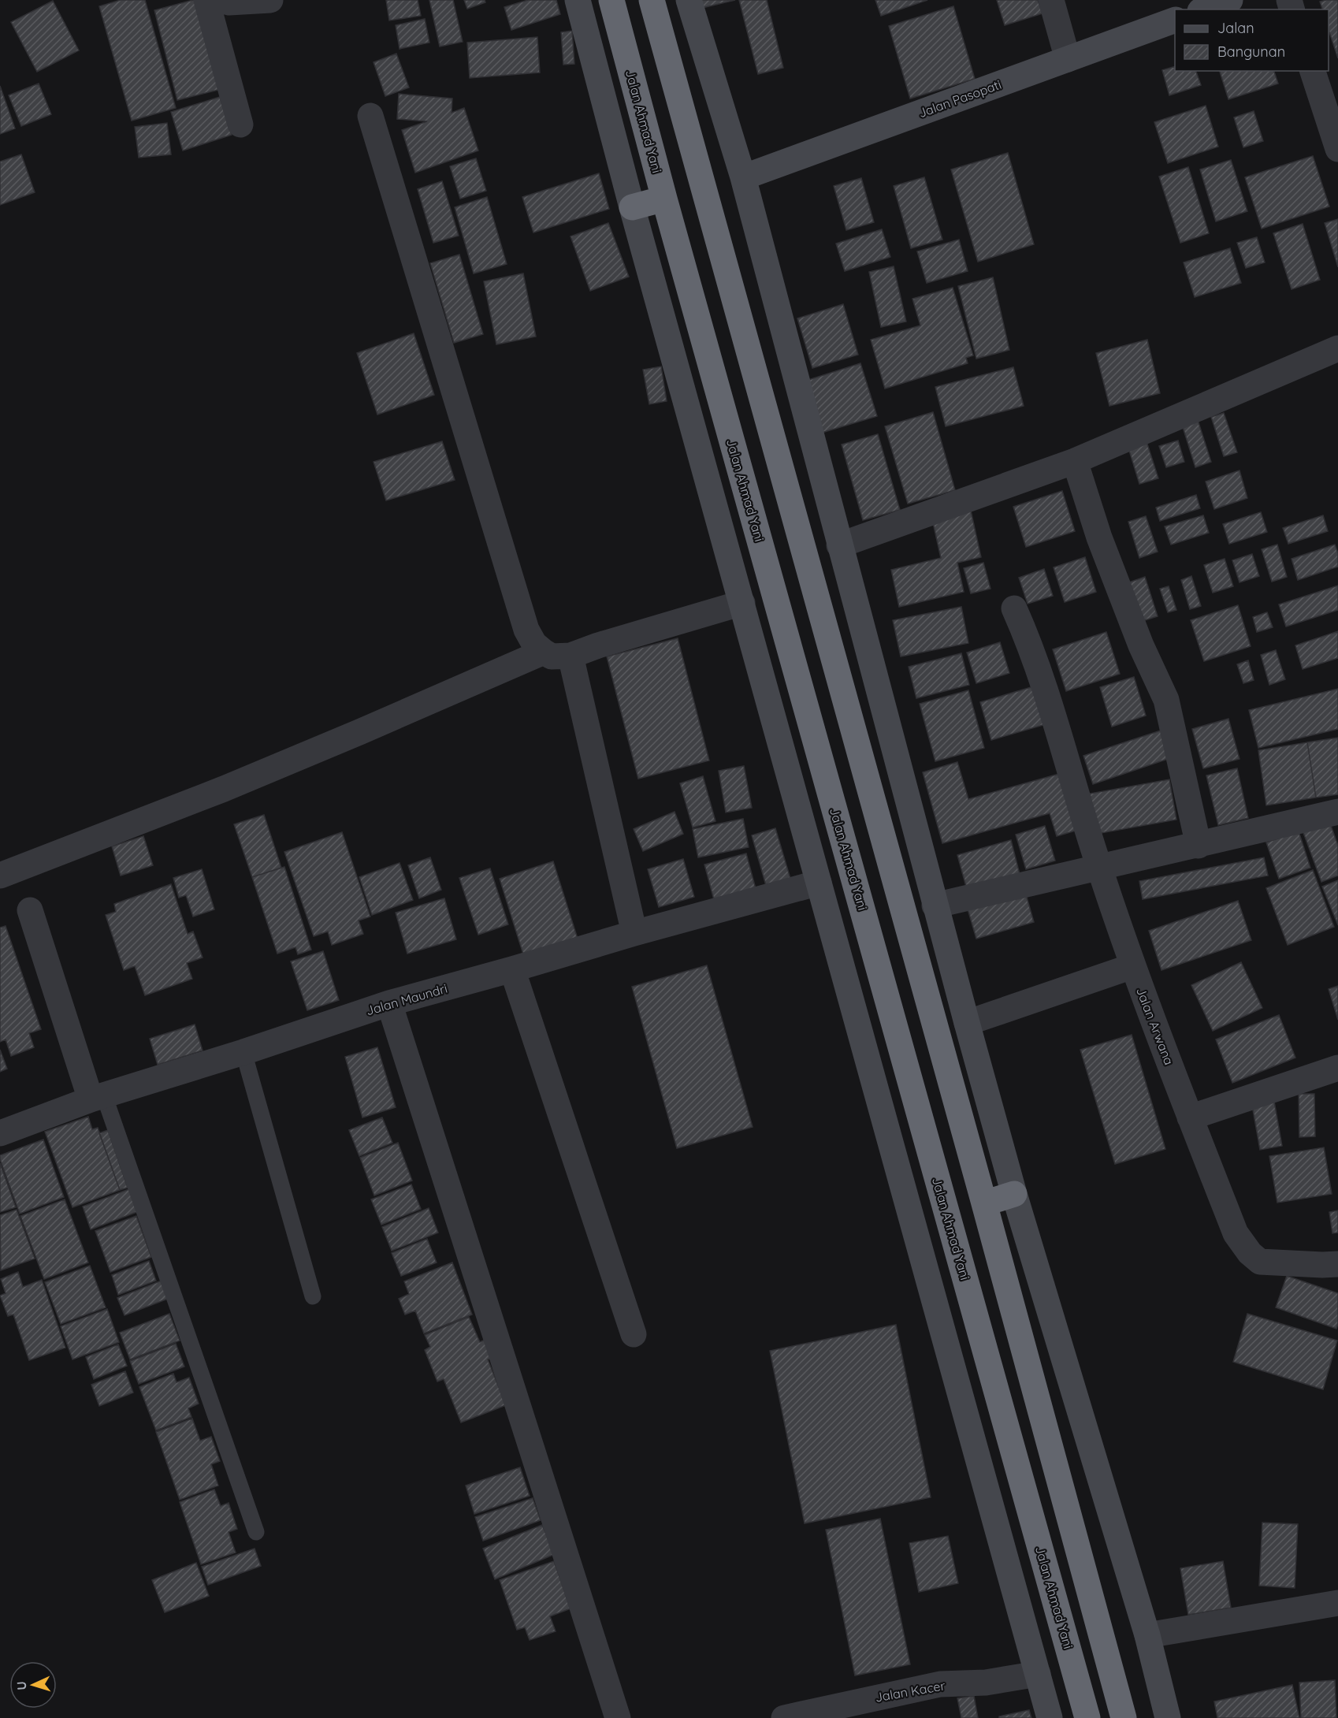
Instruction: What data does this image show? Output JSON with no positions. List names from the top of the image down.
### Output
{
  "streets": {
    "highway": ["Jalan Ahmad Yani"],
    "street": [
      "Jalan Pasopati",
      "Jalan Maundri",
      "Jalan Arwana",
      "Jalan Kacer"
    ]
  },
  "legend": ["Jalan", "Bangunan"],
  "north": "left"
}
